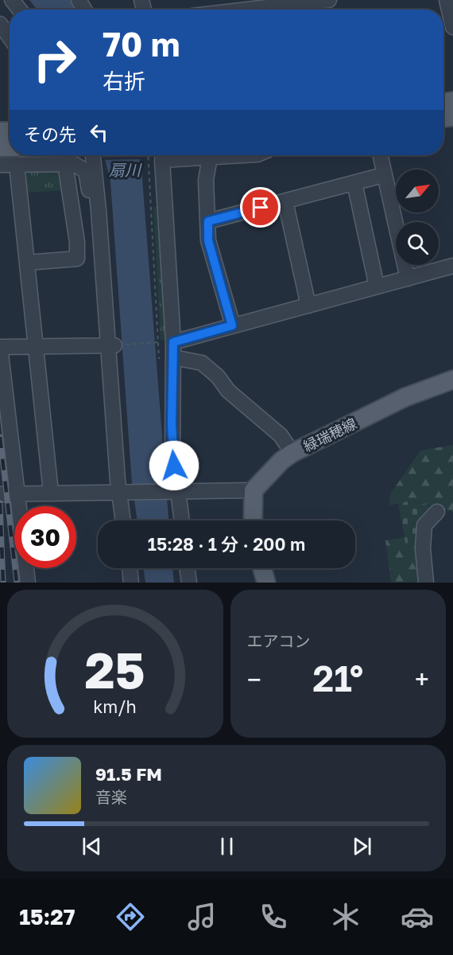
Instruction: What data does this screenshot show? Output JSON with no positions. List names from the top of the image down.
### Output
{
  "streets": {
    "main road": ["緑瑞穂線"]
  },
  "water": ["扇川"],
  "north": "top right",
  "page": {
    "turn": ["70 m", "右折"],
    "then": "その先",
    "limit": "30",
    "trip": "15:28 · 1 分 · 200 m",
    "tile": "エアコン",
    "heat": ["−", "21°", "+"],
    "song": ["91.5 FM", "音楽"],
    "tabs": "15:27",
    "gauge": ["25", "km/h"]
  }
}
